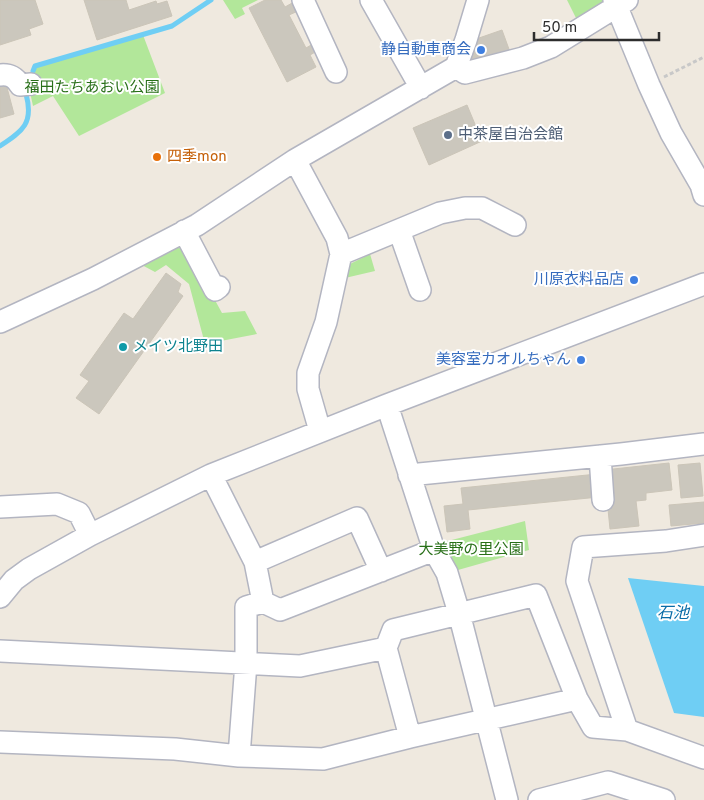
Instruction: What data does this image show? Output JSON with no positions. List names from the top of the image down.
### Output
{
  "water": ["石池"],
  "parks": ["福田たちあおい公園", "大美野の里公園"],
  "places": [
    "静自動車商会",
    "中茶屋自治会館",
    "四季mon",
    "川原衣料品店",
    "メイツ北野田",
    "美容室カオルちゃん"
  ],
  "scale_bar": "50 m"
}
